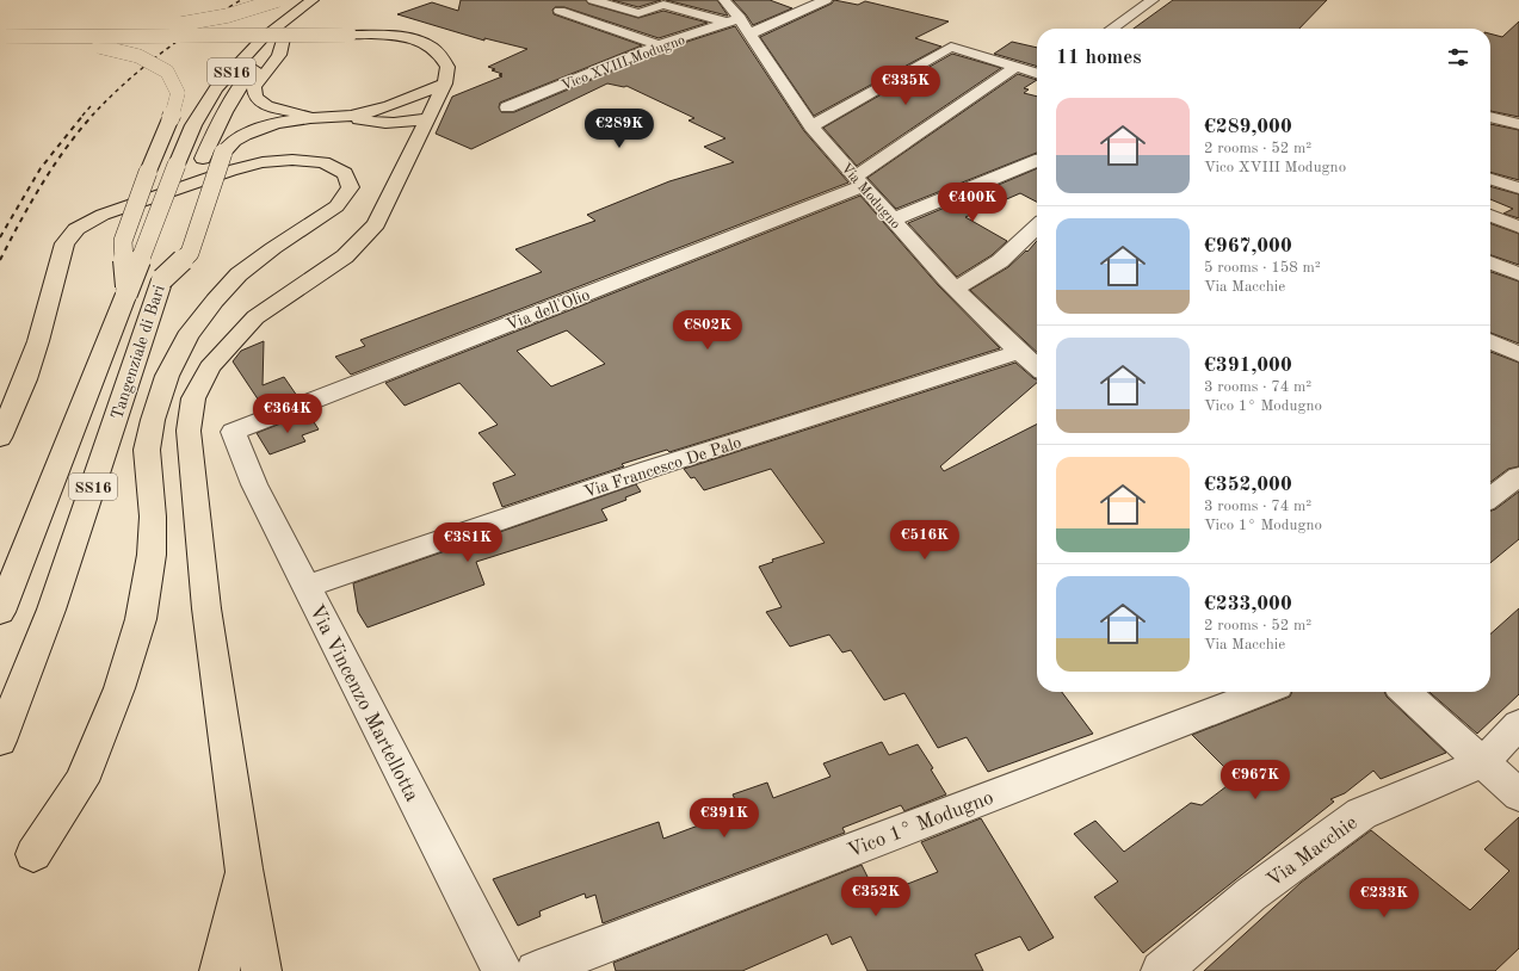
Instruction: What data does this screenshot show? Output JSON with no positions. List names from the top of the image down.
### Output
{
  "streets": {
    "highway": ["SS16", "Tangenziale di Bari"],
    "street": [
      "Vico XVIII Modugno",
      "Via Modugno",
      "Via dell'Olio",
      "Via Francesco De Palo",
      "Via Vincenzo Martellotta",
      "Vico 1° Modugno",
      "Via Macchie"
    ]
  },
  "crossings": [
    ["Vico XVIII Modugno", "Via Modugno"],
    ["Via Modugno", "Via dell'Olio"],
    ["Via Modugno", "Via Francesco De Palo"],
    ["Via dell'Olio", "Via Vincenzo Martellotta"],
    ["Via Francesco De Palo", "Via Vincenzo Martellotta"]
  ],
  "page": {
    "heading": "11 homes",
    "price": [
      "€335K",
      "€289K",
      "€400K",
      "€802K",
      "€364K",
      "€516K",
      "€381K",
      "€967K",
      "€391K",
      "€352K",
      "€233K"
    ],
    "list": [
      {
        "name": "€289,000",
        "note": "2 rooms · 52 m² · Vico XVIII Modugno"
      },
      {
        "name": "€967,000",
        "note": "5 rooms · 158 m² · Via Macchie"
      },
      {
        "name": "€391,000",
        "note": "3 rooms · 74 m² · Vico 1° Modugno"
      },
      {
        "name": "€352,000",
        "note": "3 rooms · 74 m² · Vico 1° Modugno"
      },
      {
        "name": "€233,000",
        "note": "2 rooms · 52 m² · Via Macchie"
      }
    ]
  }
}
